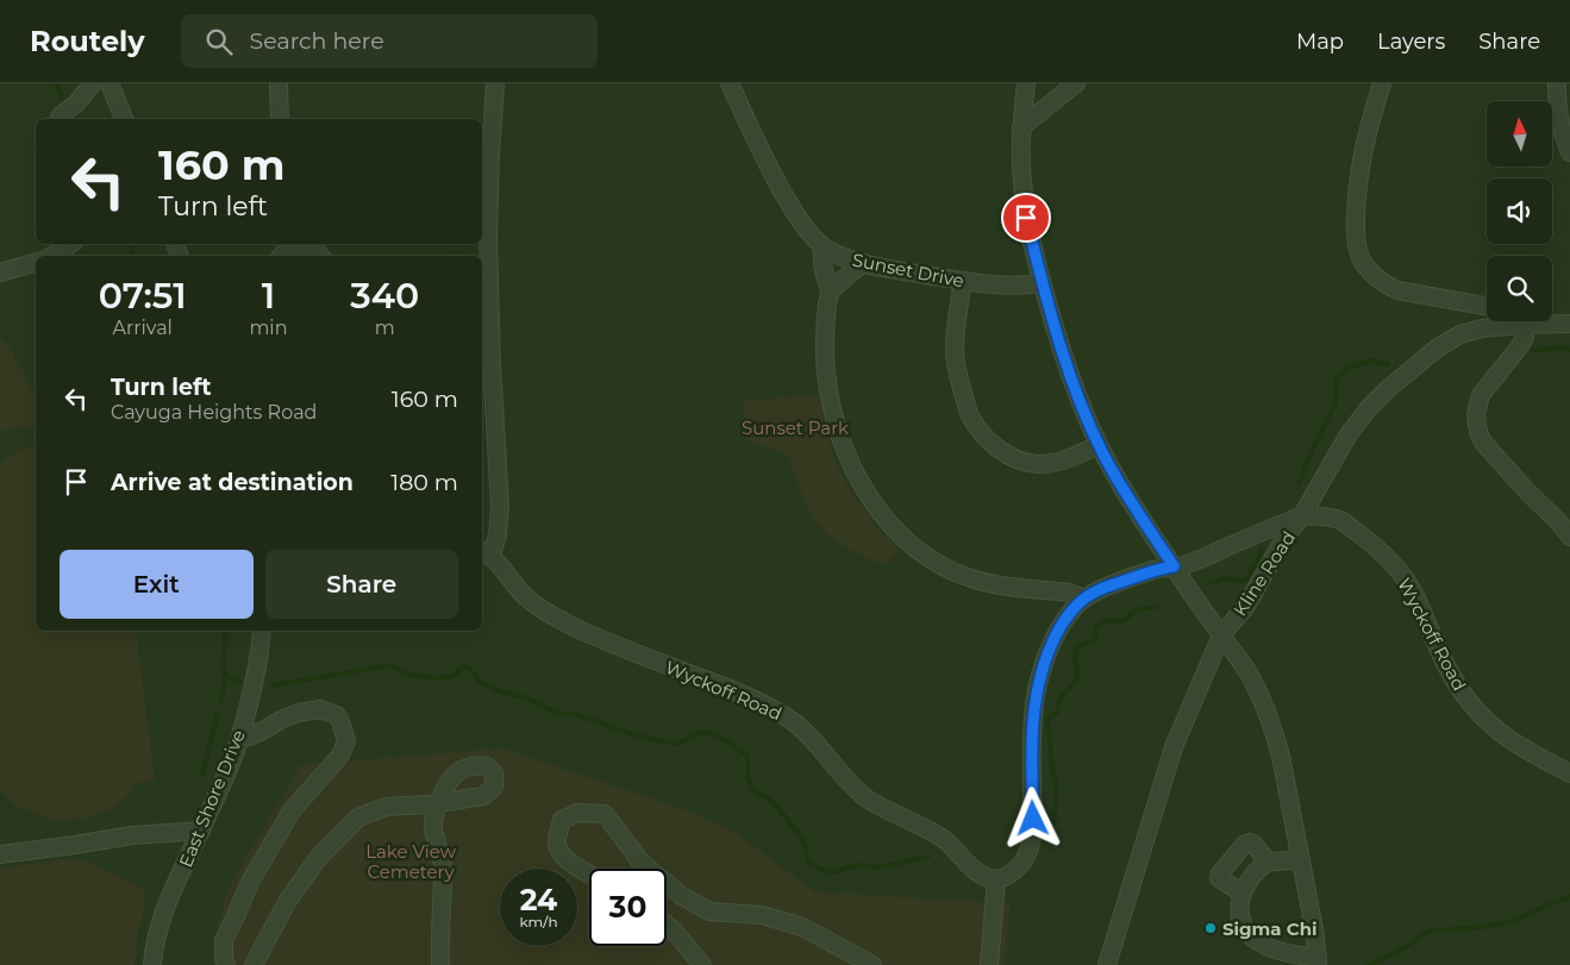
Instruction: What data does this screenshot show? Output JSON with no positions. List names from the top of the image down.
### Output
{
  "streets": {
    "street": [
      "Sunset Drive",
      "Kline Road",
      "Wyckoff Road",
      "East Shore Drive"
    ]
  },
  "crossings": [
    ["Kline Road", "Wyckoff Road"]
  ],
  "parks": ["Sunset Park", "Lake View Cemetery"],
  "places": ["Sigma Chi"],
  "north": "top",
  "page": {
    "header": "Routely",
    "search": "Search here",
    "nav": ["Map", "Layers", "Share"],
    "turn": ["160 m", "Turn left"],
    "eta": [
      "07:51",
      "Arrival",
      "1",
      "min",
      "340",
      "m"
    ],
    "list": [
      {
        "name": "Turn left",
        "note": "Cayuga Heights Road",
        "value": "160 m"
      },
      {
        "name": "Arrive at destination",
        "value": "180 m"
      }
    ],
    "buttons": ["Exit", "Share"],
    "speed": "24 km/h",
    "limit": "30"
  }
}
